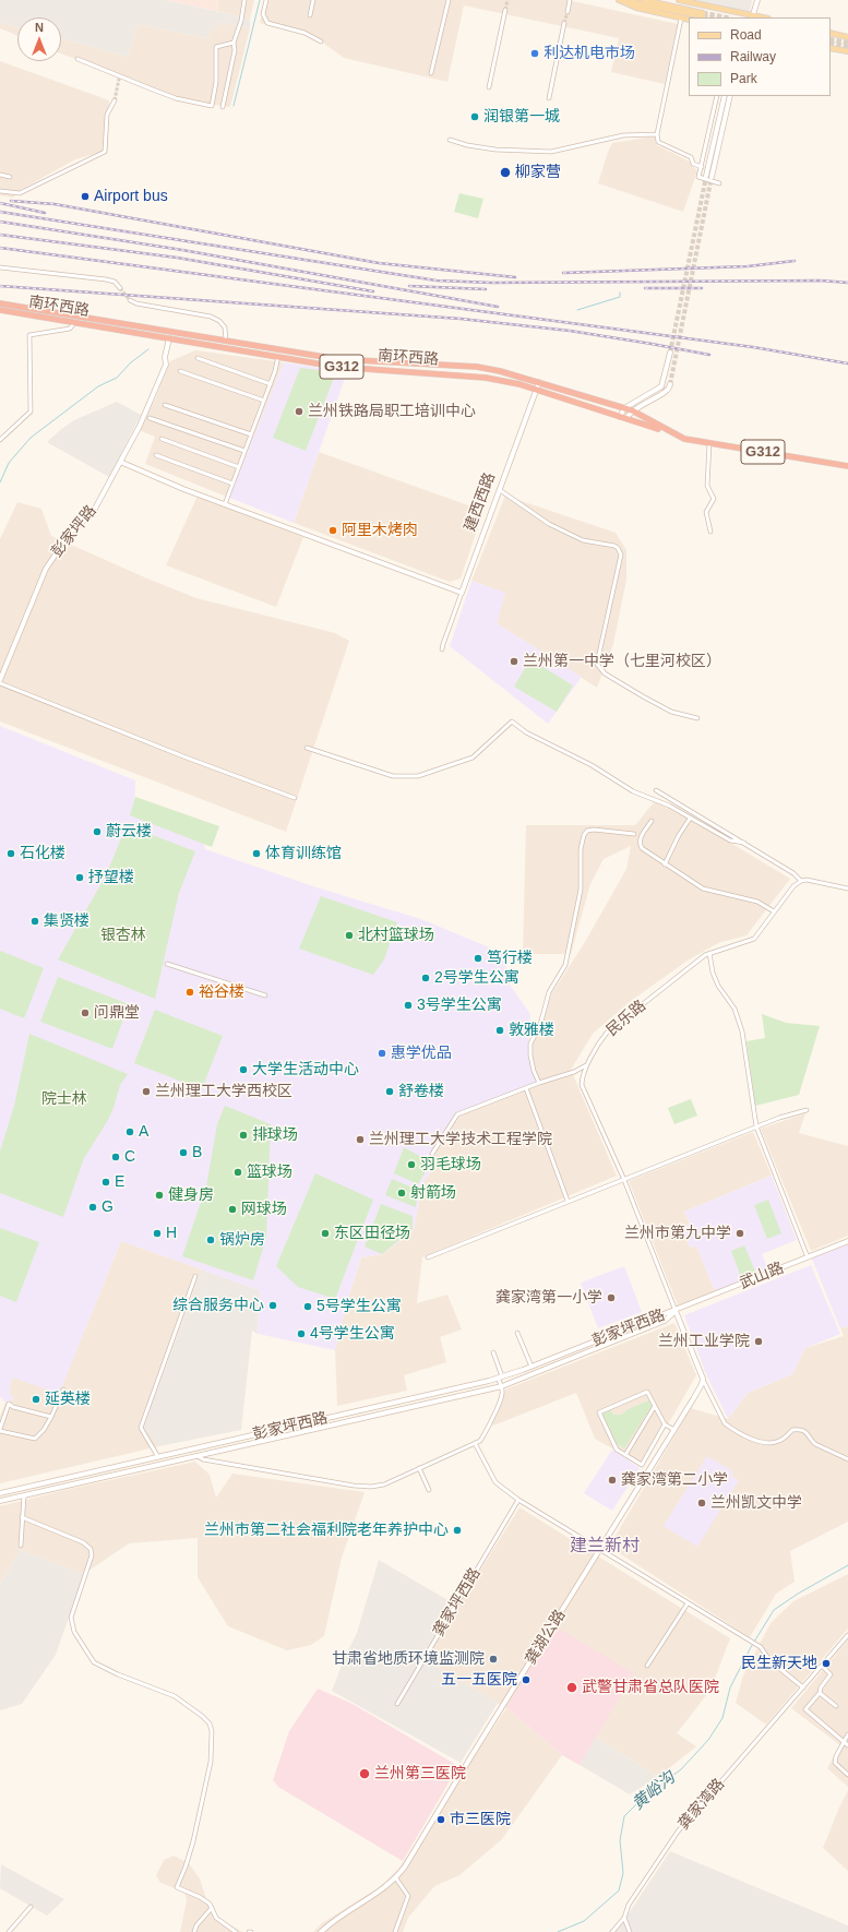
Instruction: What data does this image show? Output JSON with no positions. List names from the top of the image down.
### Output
{
  "streets": {
    "highway": ["南环西路", "G312"],
    "main road": [
      "建西西路",
      "彭家坪路",
      "武山路",
      "彭家坪西路",
      "龚湖公路"
    ],
    "street": ["民乐路", "龚家坪西路", "龚家湾路"]
  },
  "crossings": [
    ["南环西路", "G312"],
    ["南环西路", "建西西路"],
    ["南环西路", "彭家坪路"],
    ["G312", "建西西路"],
    ["民乐路", "武山路"],
    ["民乐路", "彭家坪西路"],
    ["武山路", "彭家坪西路"]
  ],
  "districts": ["建兰新村"],
  "water": ["黄峪沟"],
  "parks": ["银杏林", "院士林"],
  "places": [
    "利达机电市场",
    "润银第一城",
    "柳家营",
    "Airport bus",
    "兰州铁路局职工培训中心",
    "阿里木烤肉",
    "兰州第一中学（七里河校区）",
    "蔚云楼",
    "石化楼",
    "体育训练馆",
    "抒望楼",
    "集贤楼",
    "北村篮球场",
    "笃行楼",
    "2号学生公寓",
    "裕谷楼",
    "3号学生公寓",
    "问鼎堂",
    "敦雅楼",
    "惠学优品",
    "大学生活动中心",
    "兰州理工大学西校区",
    "舒卷楼",
    "A",
    "排球场",
    "兰州理工大学技术工程学院",
    "B",
    "C",
    "羽毛球场",
    "篮球场",
    "E",
    "射箭场",
    "健身房",
    "G",
    "网球场",
    "H",
    "东区田径场",
    "兰州市第九中学",
    "锅炉房",
    "龚家湾第一小学",
    "综合服务中心",
    "5号学生公寓",
    "4号学生公寓",
    "兰州工业学院",
    "延英楼",
    "龚家湾第二小学",
    "兰州凯文中学",
    "兰州市第二社会福利院老年养护中心",
    "甘肃省地质环境监测院",
    "民生新天地",
    "五一五医院",
    "武警甘肃省总队医院",
    "兰州第三医院",
    "市三医院"
  ],
  "legend": ["Road", "Railway", "Park"],
  "north": "top"
}
